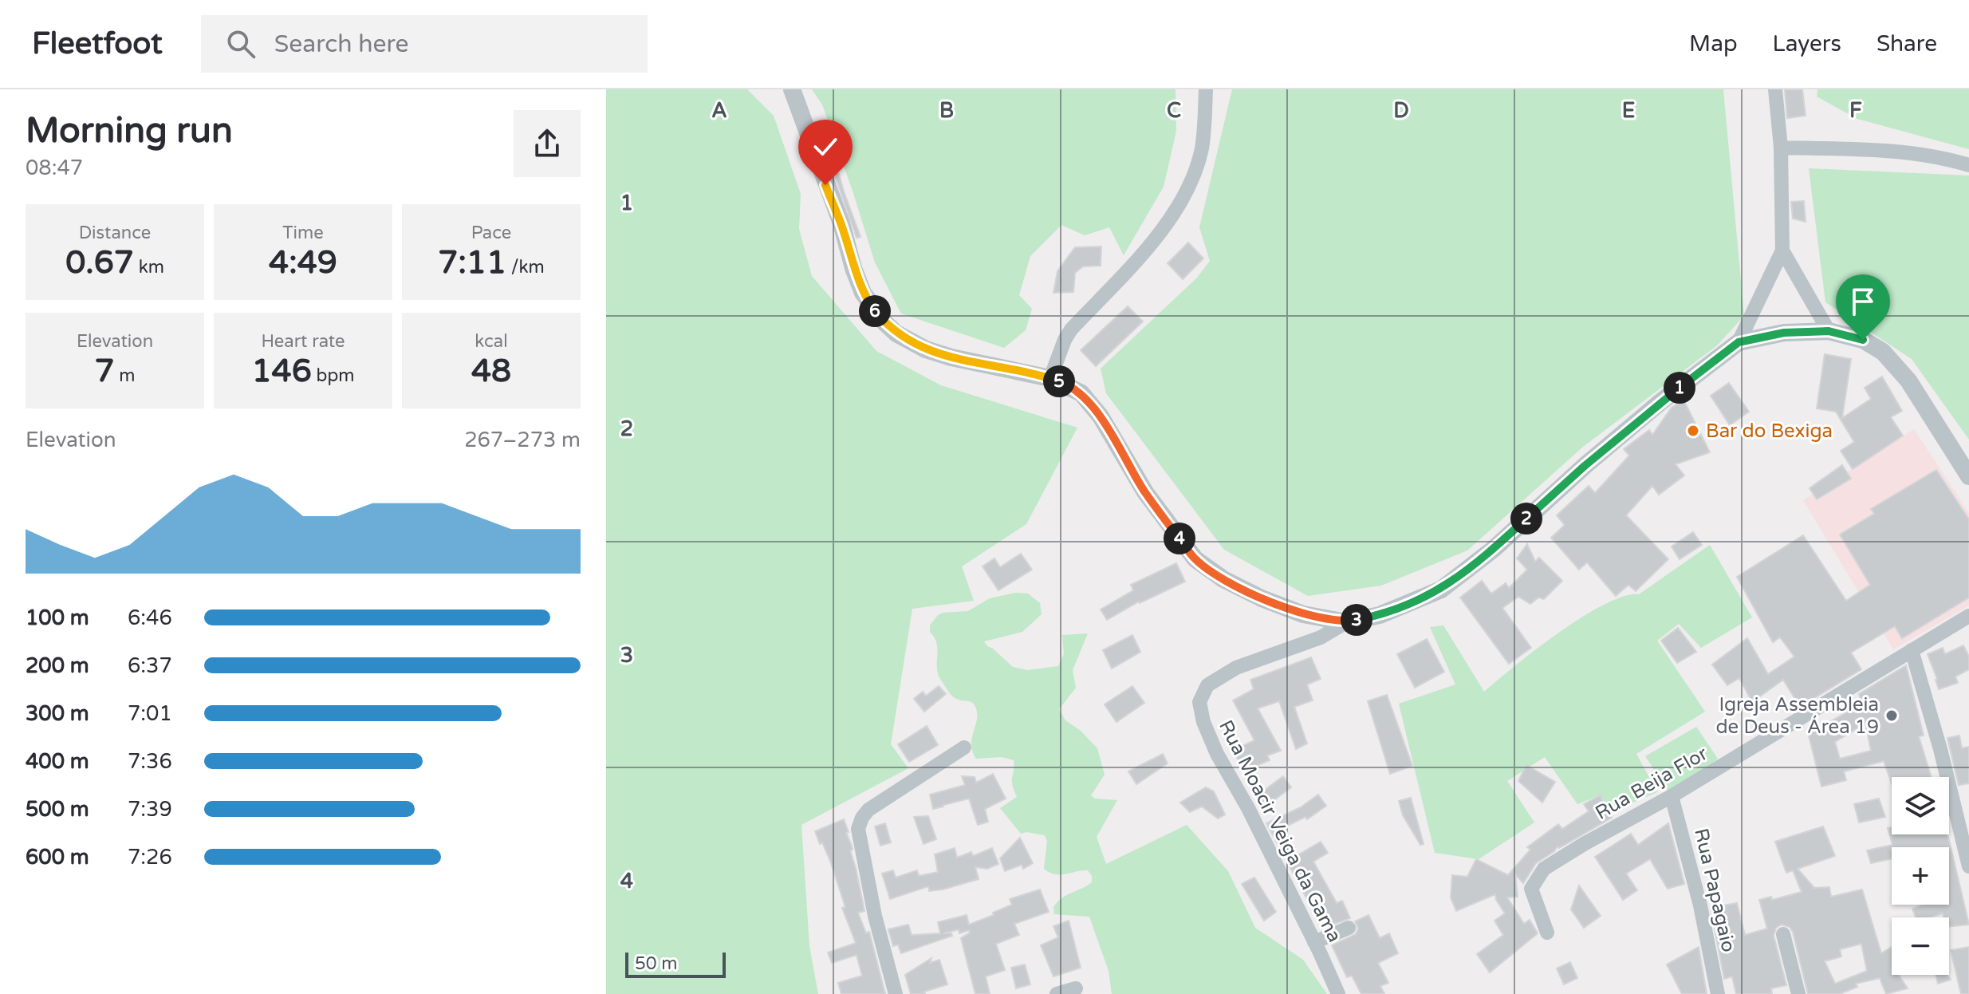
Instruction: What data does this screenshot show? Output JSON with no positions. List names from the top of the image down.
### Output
{
  "streets": {
    "street": ["Rua Beija Flor", "Rua Moacir Veiga da Gama", "Rua Papagaio"]
  },
  "crossings": [
    ["Rua Beija Flor", "Rua Papagaio"]
  ],
  "places": ["Bar do Bexiga", "Igreja Assembleia de Deus - Área 19"],
  "scale_bar": "50 m",
  "page": {
    "header": "Fleetfoot",
    "search": "Search here",
    "nav": ["Map", "Layers", "Share"],
    "heading": ["Morning run", "08:47"],
    "stats": [
      ["Distance", "0.67 km"],
      ["Time", "4:49"],
      ["Pace", "7:11 /km"],
      ["Elevation", "7 m"],
      ["Heart rate", "146 bpm"],
      ["kcal", "48"]
    ],
    "pins": [
      "6",
      "5",
      "1",
      "2",
      "4",
      "3"
    ],
    "chart": ["Elevation", "267–273 m"],
    "list": [
      {
        "name": "100 m",
        "note": "6:46"
      },
      {
        "name": "200 m",
        "note": "6:37"
      },
      {
        "name": "300 m",
        "note": "7:01"
      },
      {
        "name": "400 m",
        "note": "7:36"
      },
      {
        "name": "500 m",
        "note": "7:39"
      },
      {
        "name": "600 m",
        "note": "7:26"
      }
    ],
    "map_buttons": ["+", "−"],
    "scale": "50 m"
  },
  "grid": {
    "columns": [
      "A",
      "B",
      "C",
      "D",
      "E",
      "F"
    ],
    "rows": [
      "1",
      "2",
      "3",
      "4"
    ]
  }
}
